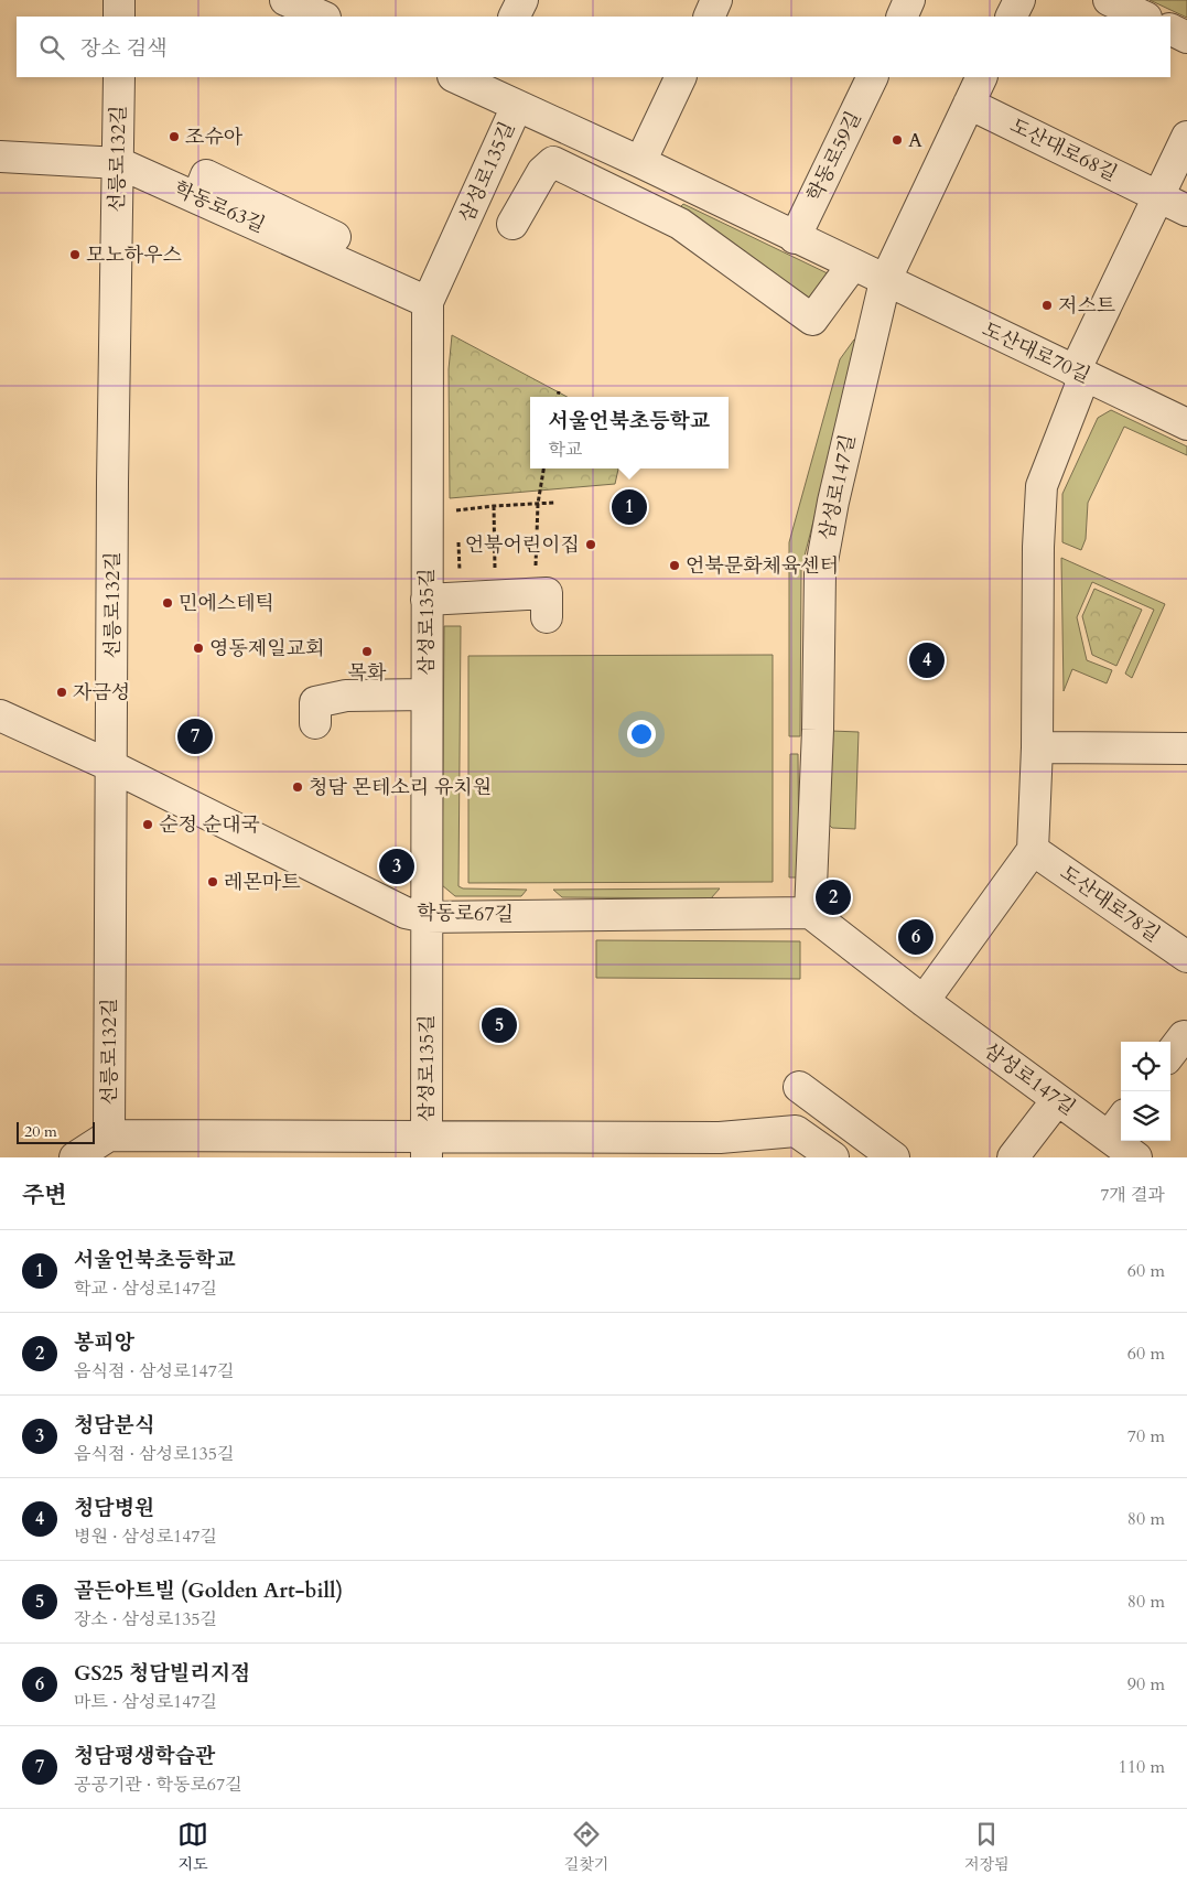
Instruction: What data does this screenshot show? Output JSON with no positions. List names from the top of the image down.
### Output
{
  "streets": {
    "street": [
      "도산대로68길",
      "학동로59길",
      "선릉로132길",
      "삼성로135길",
      "학동로63길",
      "도산대로70길",
      "삼성로147길",
      "도산대로78길",
      "학동로67길"
    ]
  },
  "crossings": [
    ["도산대로68길", "삼성로147길"],
    ["선릉로132길", "학동로63길"],
    ["선릉로132길", "학동로67길"],
    ["삼성로135길", "학동로63길"],
    ["삼성로135길", "학동로67길"],
    ["도산대로70길", "삼성로147길"],
    ["삼성로147길", "학동로67길"]
  ],
  "places": [
    "조슈아",
    "A",
    "모노하우스",
    "저스트",
    "언북어린이집",
    "언북문화체육센터",
    "민에스테틱",
    "영동제일교회",
    "목화",
    "자금성",
    "청담 몬테소리 유치원",
    "순정 순대국",
    "레몬마트"
  ],
  "scale_bar": "20 m",
  "page": {
    "search": "장소 검색",
    "popup": ["서울언북초등학교", "학교"],
    "pins": [
      "1",
      "4",
      "7",
      "3",
      "2",
      "6",
      "5"
    ],
    "scale": "20 m",
    "heading": ["주변", "7개 결과"],
    "list": [
      {
        "mark": "1",
        "name": "서울언북초등학교",
        "note": "학교 · 삼성로147길",
        "value": "60 m"
      },
      {
        "mark": "2",
        "name": "봉피앙",
        "note": "음식점 · 삼성로147길",
        "value": "60 m"
      },
      {
        "mark": "3",
        "name": "청담분식",
        "note": "음식점 · 삼성로135길",
        "value": "70 m"
      },
      {
        "mark": "4",
        "name": "청담병원",
        "note": "병원 · 삼성로147길",
        "value": "80 m"
      },
      {
        "mark": "5",
        "name": "골든아트빌 (Golden Art-bill)",
        "note": "장소 · 삼성로135길",
        "value": "80 m"
      },
      {
        "mark": "6",
        "name": "GS25 청담빌리지점",
        "note": "마트 · 삼성로147길",
        "value": "90 m"
      },
      {
        "mark": "7",
        "name": "청담평생학습관",
        "note": "공공기관 · 학동로67길",
        "value": "110 m"
      }
    ],
    "nav": ["지도", "길찾기", "저장됨"]
  }
}
